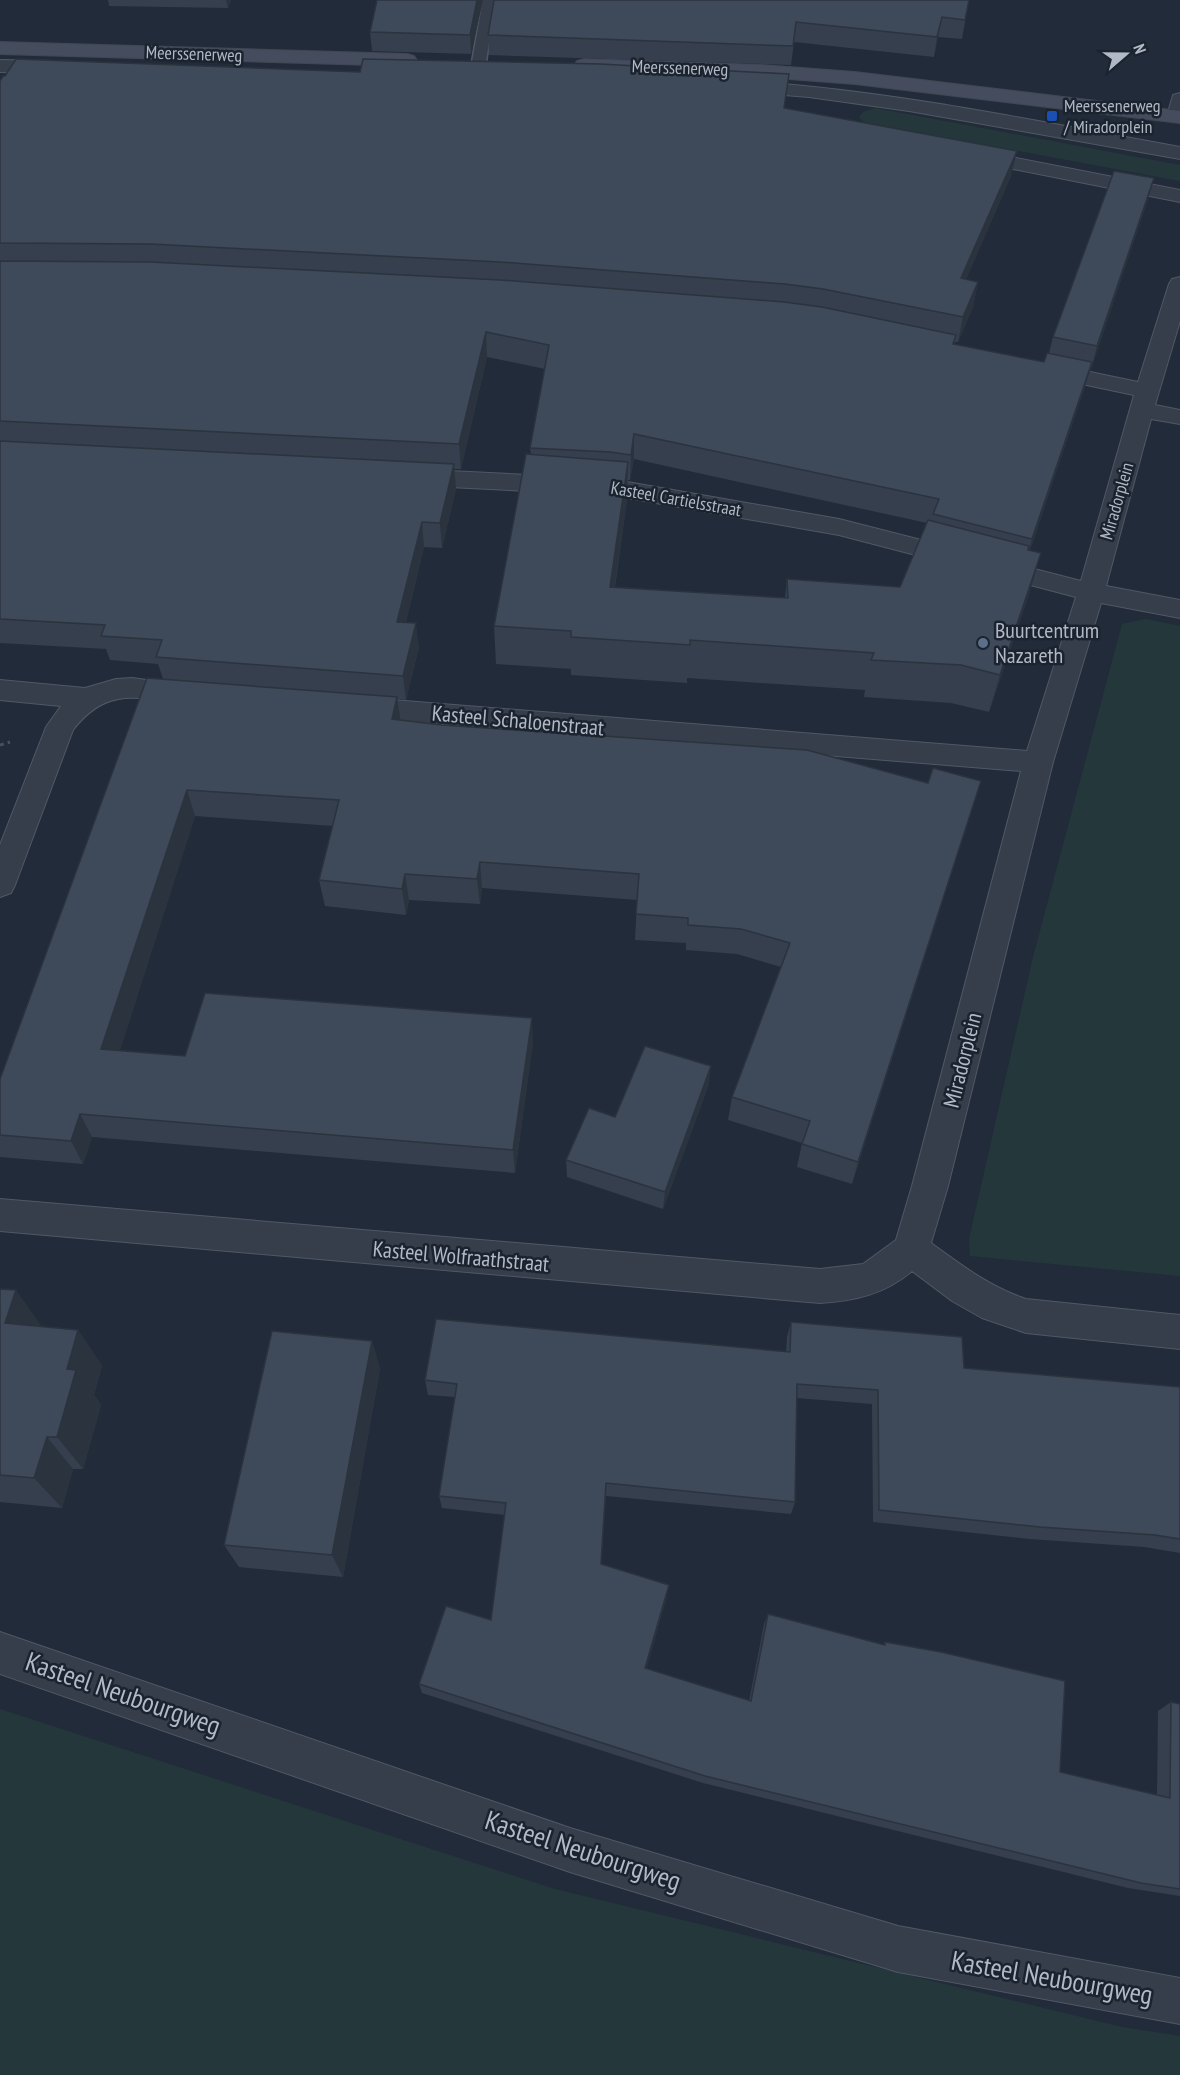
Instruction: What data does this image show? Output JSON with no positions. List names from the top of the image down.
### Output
{
  "streets": {
    "street": [
      "Meerssenerweg",
      "Kasteel Cartielsstraat",
      "Miradorplein",
      "Kasteel Schaloenstraat",
      "Kasteel Wolfraathstraat",
      "Kasteel Neubourgweg"
    ]
  },
  "crossings": [
    ["Kasteel Cartielsstraat", "Miradorplein"],
    ["Miradorplein", "Kasteel Schaloenstraat"],
    ["Miradorplein", "Kasteel Wolfraathstraat"]
  ],
  "places": {
    "transit": ["Meerssenerweg / Miradorplein"],
    "other": ["Buurtcentrum Nazareth"]
  },
  "north": "right"
}
